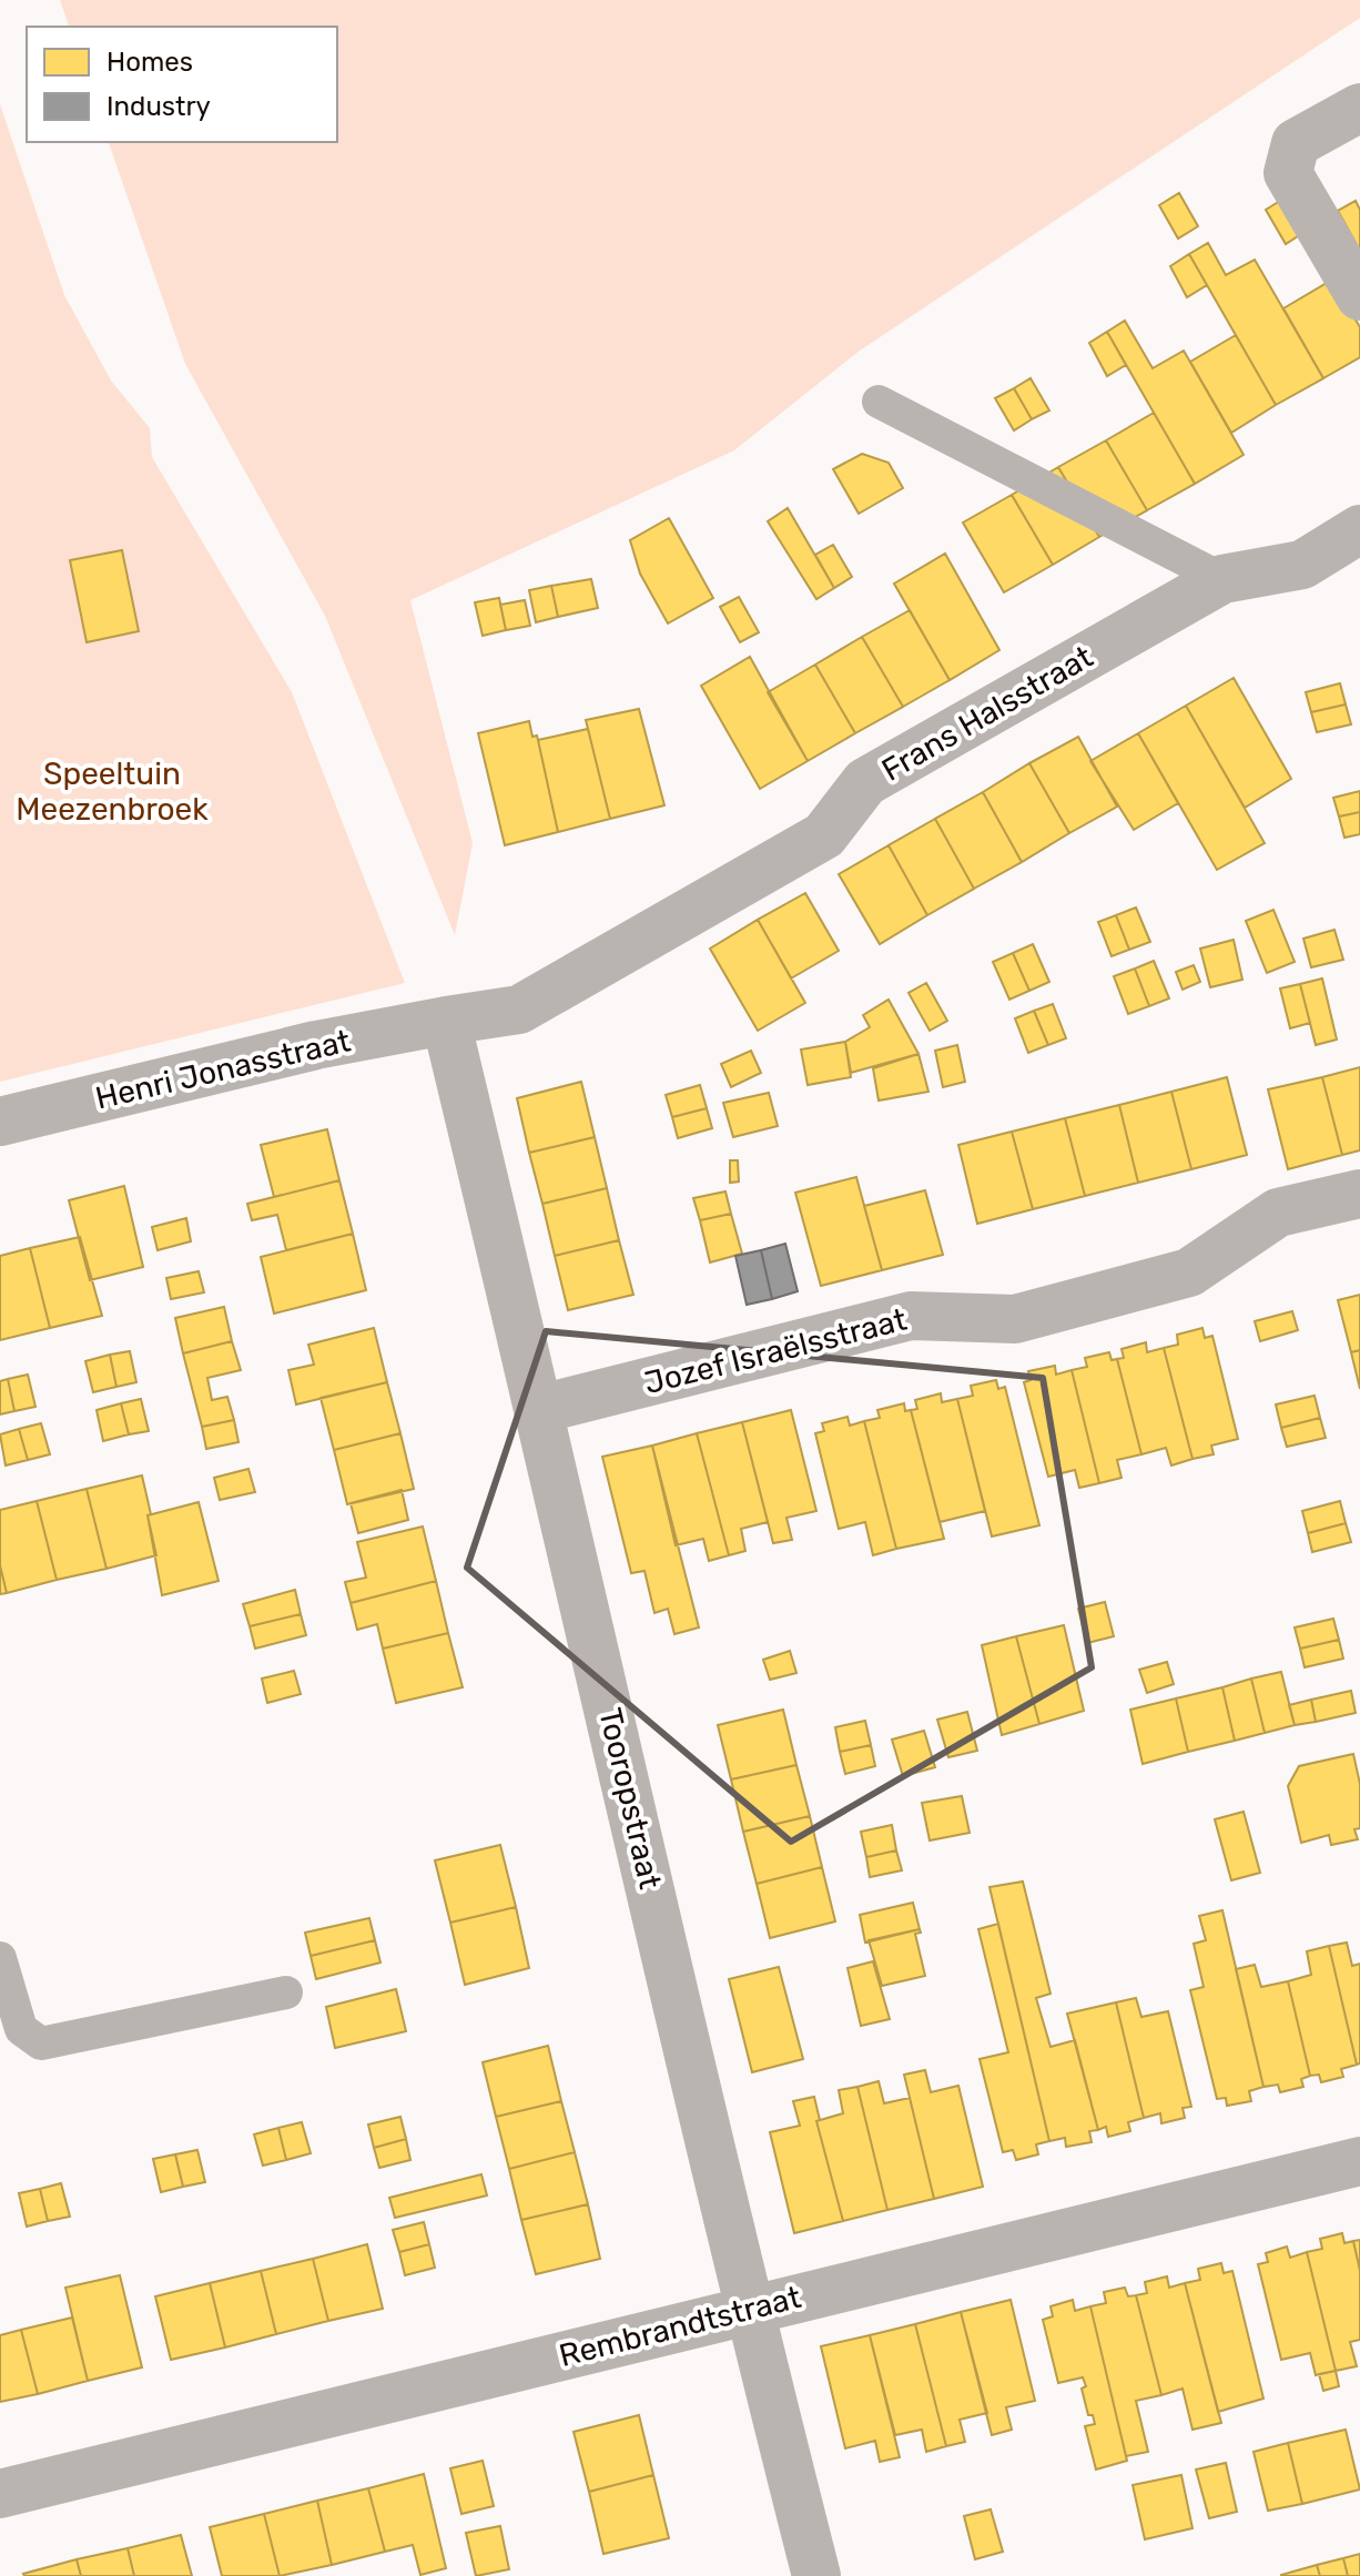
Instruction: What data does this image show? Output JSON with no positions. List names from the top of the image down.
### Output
{
  "streets": {
    "street": [
      "Frans Halsstraat",
      "Henri Jonasstraat",
      "Jozef Israëlsstraat",
      "Tooropstraat",
      "Rembrandtstraat"
    ]
  },
  "crossings": [
    ["Frans Halsstraat", "Henri Jonasstraat"],
    ["Frans Halsstraat", "Tooropstraat"],
    ["Henri Jonasstraat", "Tooropstraat"],
    ["Jozef Israëlsstraat", "Tooropstraat"],
    ["Tooropstraat", "Rembrandtstraat"]
  ],
  "parks": ["Speeltuin Meezenbroek"],
  "legend": ["Homes", "Industry"]
}
